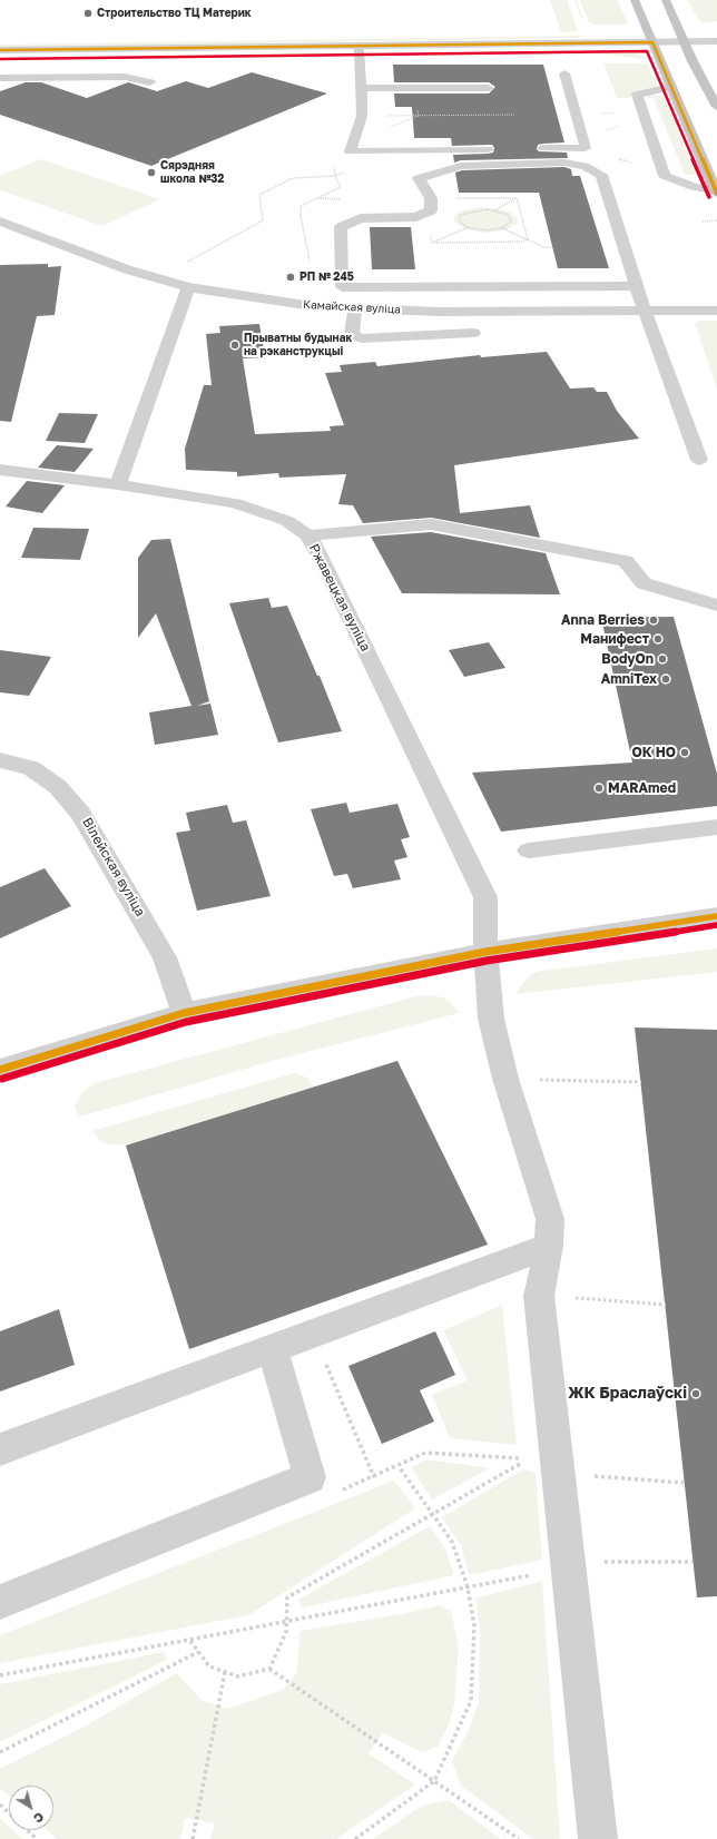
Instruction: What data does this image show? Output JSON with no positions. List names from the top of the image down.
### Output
{
  "streets": {
    "street": ["Камайская вуліца", "Ржавецкая вуліца", "Вілейская вуліца"]
  },
  "places": [
    "Строительство ТЦ Материк",
    "Сярэдняя школа №32",
    "РП № 245",
    "Прыватны будынак на рэканструкцыі",
    "Anna Berries",
    "Манифест",
    "BodyOn",
    "AmniTex",
    "ОК НО",
    "MARAmed",
    "ЖК Браслаўскі"
  ],
  "north": "bottom right"
}
